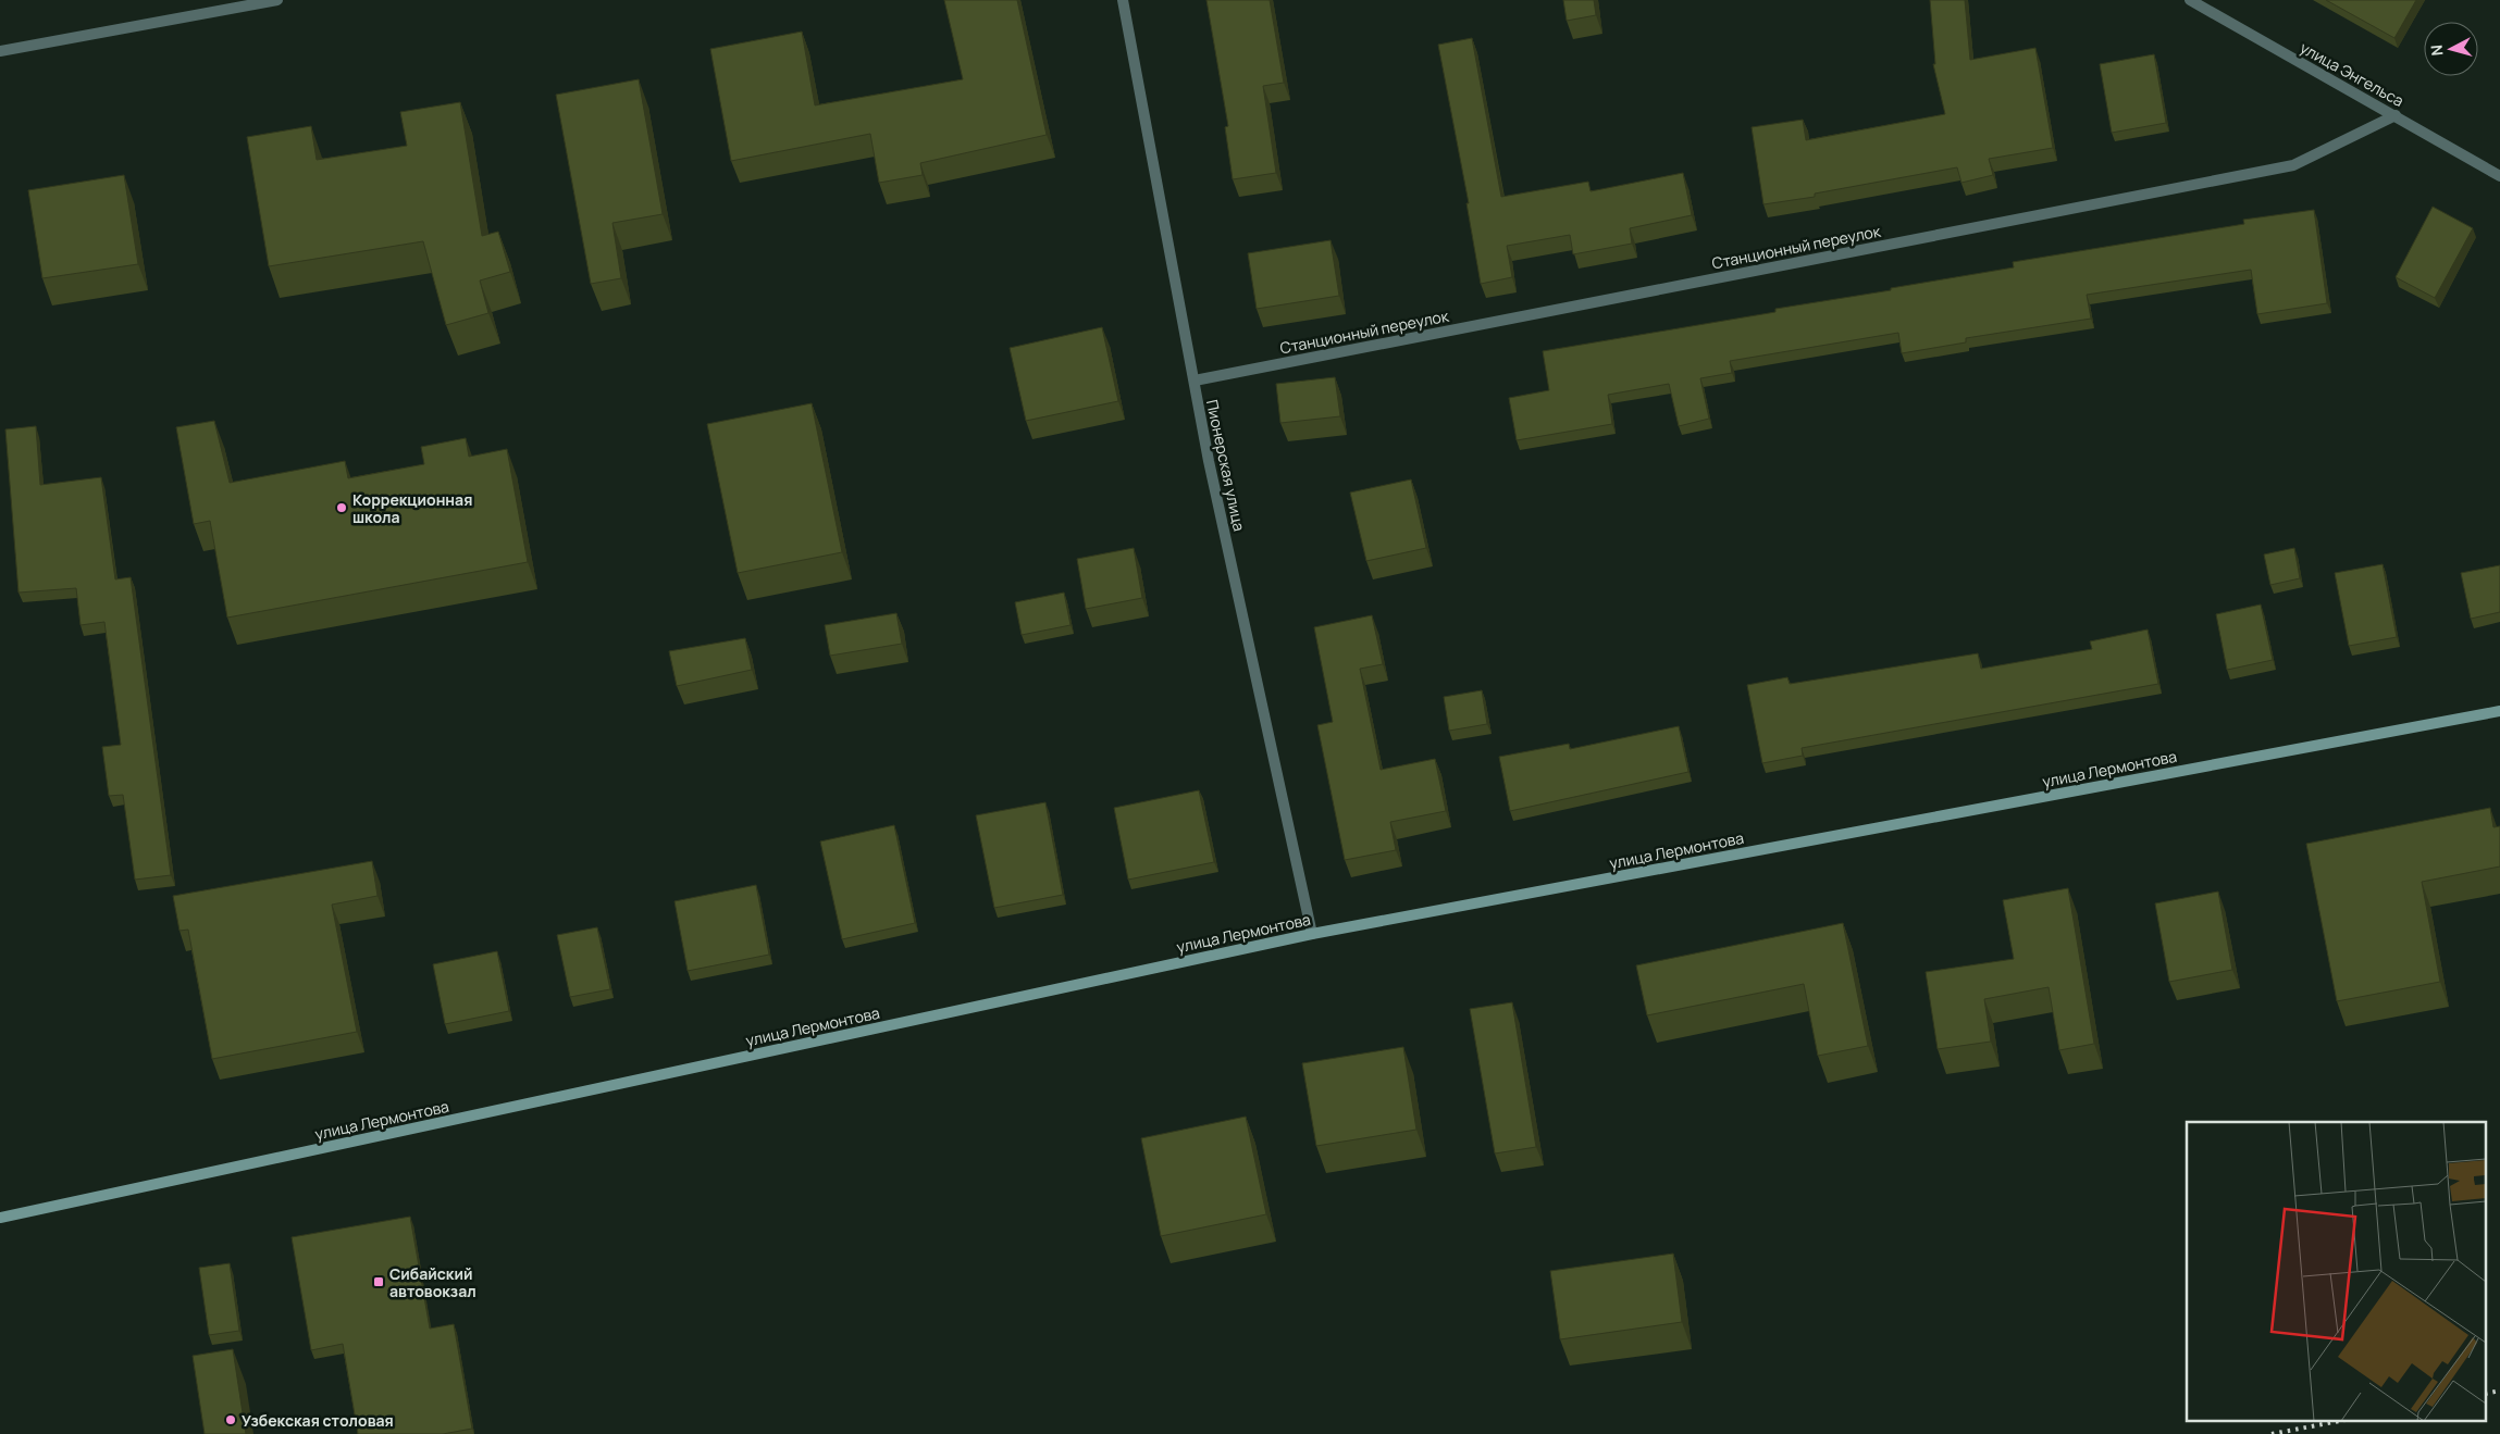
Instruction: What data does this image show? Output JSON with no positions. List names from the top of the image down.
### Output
{
  "streets": {
    "main road": ["улица Лермонтова"],
    "street": ["улица Энгельса", "Станционный переулок", "Пионерская улица"]
  },
  "crossings": [
    ["улица Энгельса", "Станционный переулок"],
    ["Станционный переулок", "Пионерская улица"],
    ["Пионерская улица", "улица Лермонтова"]
  ],
  "places": {
    "other": ["Коррекционная школа", "Узбекская столовая"],
    "transit": ["Сибайский автовокзал"]
  },
  "north": "left"
}
